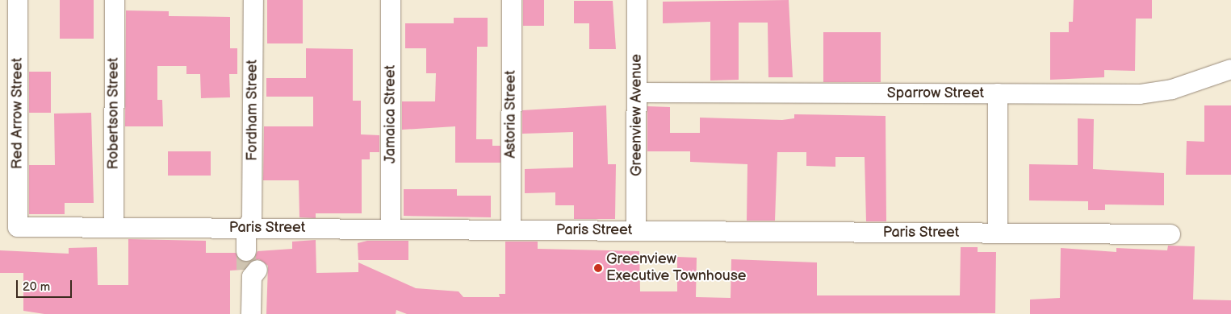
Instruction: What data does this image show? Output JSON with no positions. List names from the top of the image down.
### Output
{
  "streets": {
    "street": [
      "Sparrow Street",
      "Fordham Street",
      "Red Arrow Street",
      "Robertson Street",
      "Jamaica Street",
      "Astoria Street",
      "Greenview Avenue",
      "Paris Street"
    ]
  },
  "crossings": [
    ["Sparrow Street", "Greenview Avenue"],
    ["Fordham Street", "Paris Street"],
    ["Red Arrow Street", "Paris Street"],
    ["Robertson Street", "Paris Street"],
    ["Jamaica Street", "Paris Street"],
    ["Astoria Street", "Paris Street"],
    ["Greenview Avenue", "Paris Street"]
  ],
  "places": ["Greenview Executive Townhouse"],
  "scale_bar": "20 m"
}
